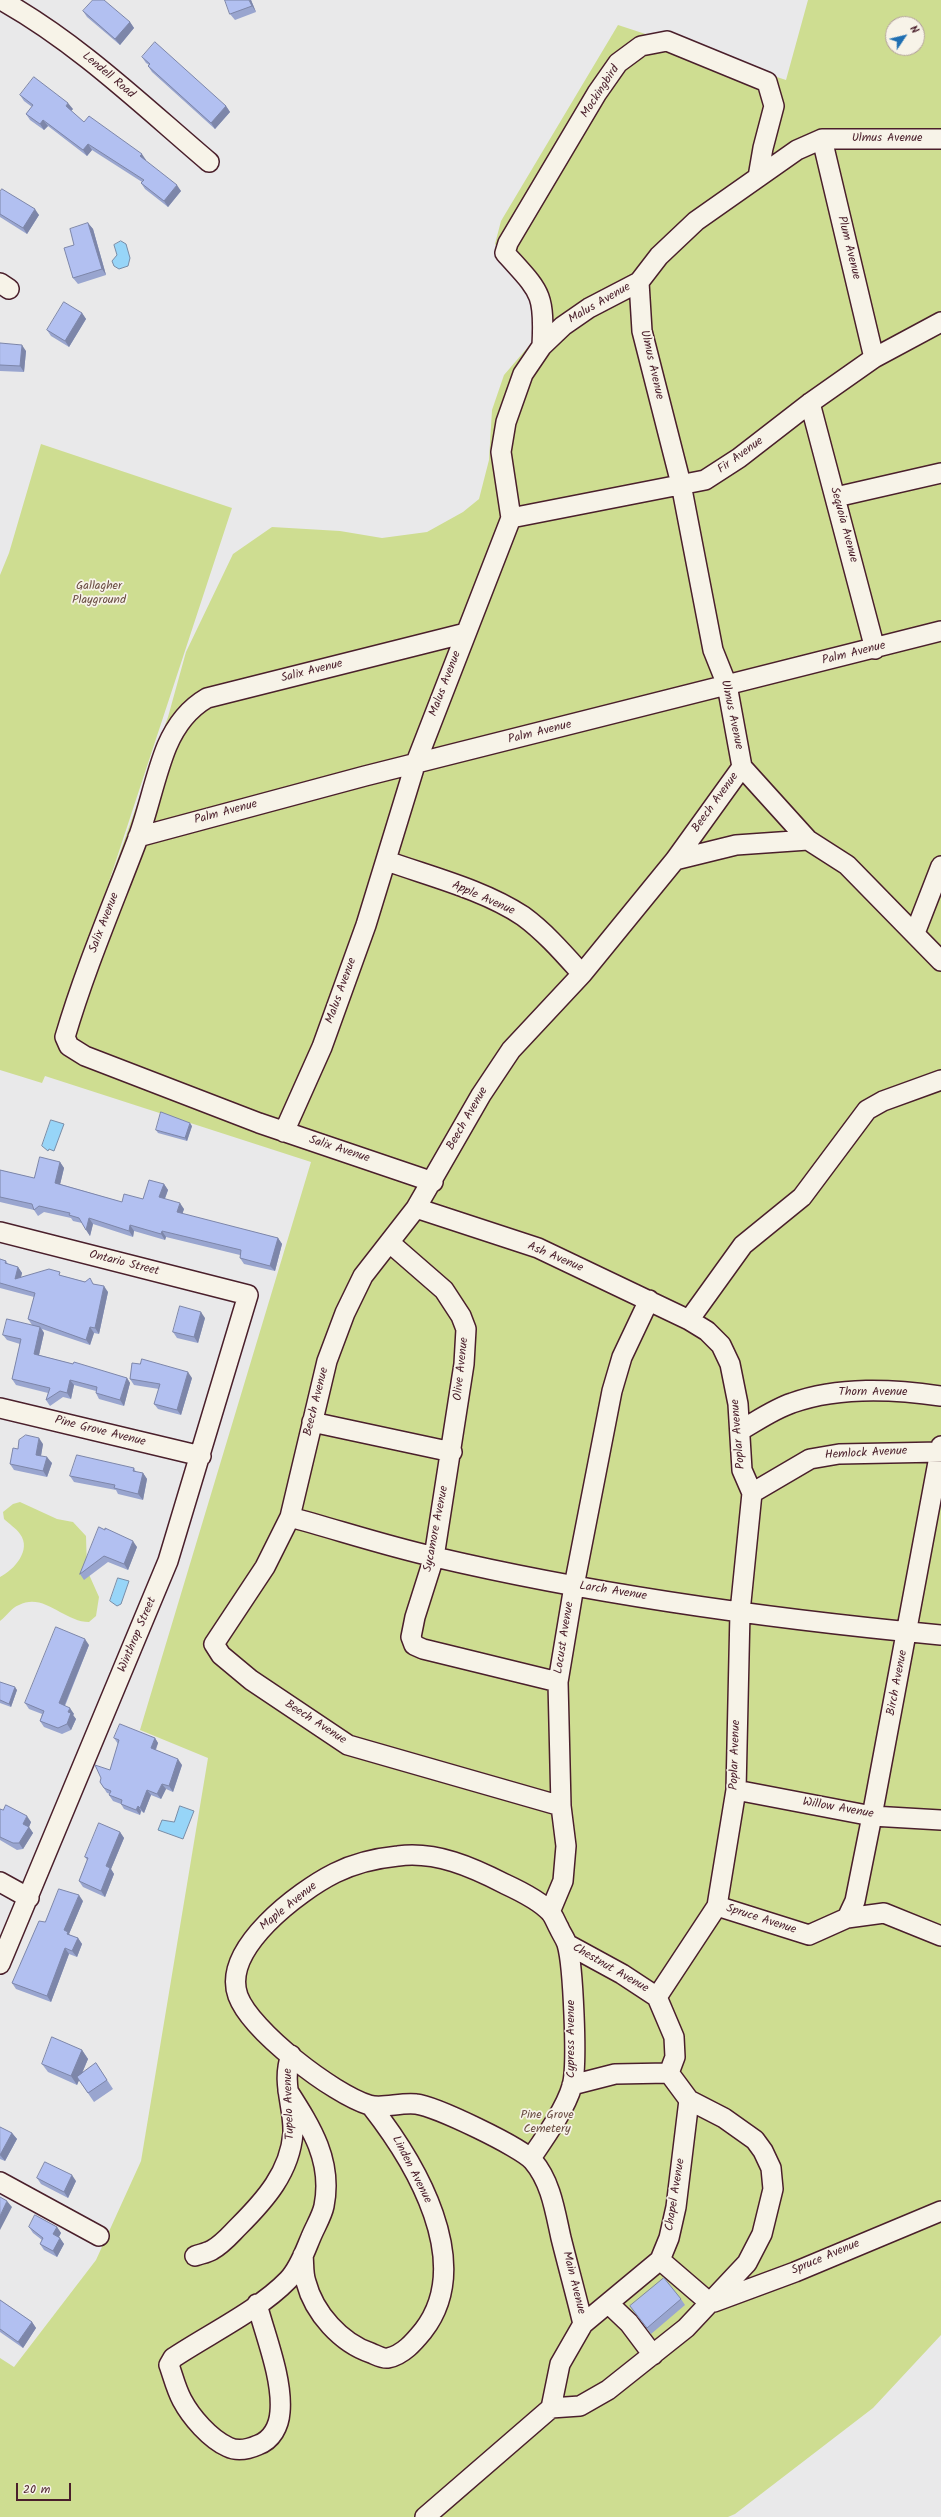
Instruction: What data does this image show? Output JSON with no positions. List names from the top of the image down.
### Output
{
  "streets": {
    "street": [
      "Lendell Road",
      "Mockingbird",
      "Ulmus Avenue",
      "Plum Avenue",
      "Malus Avenue",
      "Fir Avenue",
      "Sequoia Avenue",
      "Palm Avenue",
      "Salix Avenue",
      "Beech Avenue",
      "Apple Avenue",
      "Ash Avenue",
      "Ontario Street",
      "Olive Avenue",
      "Thorn Avenue",
      "Pine Grove Avenue",
      "Poplar Avenue",
      "Hemlock Avenue",
      "Sycamore Avenue",
      "Larch Avenue",
      "Winthrop Street",
      "Locust Avenue",
      "Birch Avenue",
      "Willow Avenue",
      "Maple Avenue",
      "Spruce Avenue",
      "Chestnut Avenue",
      "Cypress Avenue",
      "Tupelo Avenue",
      "Linden Avenue",
      "Chapel Avenue",
      "Main Avenue"
    ]
  },
  "crossings": [
    ["Mockingbird", "Ulmus Avenue"],
    ["Mockingbird", "Malus Avenue"],
    ["Ulmus Avenue", "Plum Avenue"],
    ["Ulmus Avenue", "Malus Avenue"],
    ["Ulmus Avenue", "Fir Avenue"],
    ["Ulmus Avenue", "Palm Avenue"],
    ["Ulmus Avenue", "Beech Avenue"],
    ["Plum Avenue", "Fir Avenue"],
    ["Malus Avenue", "Fir Avenue"],
    ["Malus Avenue", "Palm Avenue"],
    ["Malus Avenue", "Salix Avenue"],
    ["Malus Avenue", "Apple Avenue"],
    ["Fir Avenue", "Sequoia Avenue"],
    ["Sequoia Avenue", "Palm Avenue"],
    ["Palm Avenue", "Salix Avenue"],
    ["Salix Avenue", "Beech Avenue"],
    ["Beech Avenue", "Apple Avenue"],
    ["Beech Avenue", "Ash Avenue"],
    ["Beech Avenue", "Olive Avenue"],
    ["Beech Avenue", "Larch Avenue"],
    ["Beech Avenue", "Locust Avenue"],
    ["Ash Avenue", "Poplar Avenue"],
    ["Ash Avenue", "Locust Avenue"],
    ["Ontario Street", "Winthrop Street"],
    ["Olive Avenue", "Sycamore Avenue"],
    ["Thorn Avenue", "Poplar Avenue"],
    ["Pine Grove Avenue", "Winthrop Street"],
    ["Poplar Avenue", "Hemlock Avenue"],
    ["Poplar Avenue", "Larch Avenue"],
    ["Poplar Avenue", "Willow Avenue"],
    ["Poplar Avenue", "Spruce Avenue"],
    ["Poplar Avenue", "Chestnut Avenue"],
    ["Hemlock Avenue", "Birch Avenue"],
    ["Sycamore Avenue", "Larch Avenue"],
    ["Sycamore Avenue", "Locust Avenue"],
    ["Larch Avenue", "Locust Avenue"],
    ["Larch Avenue", "Birch Avenue"],
    ["Locust Avenue", "Maple Avenue"],
    ["Locust Avenue", "Cypress Avenue"],
    ["Birch Avenue", "Willow Avenue"],
    ["Birch Avenue", "Spruce Avenue"],
    ["Maple Avenue", "Cypress Avenue"],
    ["Maple Avenue", "Tupelo Avenue"],
    ["Maple Avenue", "Linden Avenue"],
    ["Chestnut Avenue", "Cypress Avenue"],
    ["Cypress Avenue", "Main Avenue"],
    ["Chapel Avenue", "Main Avenue"]
  ],
  "parks": ["Gallagher Playground", "Pine Grove Cemetery"],
  "scale_bar": "20 m",
  "north": "top right"
}
